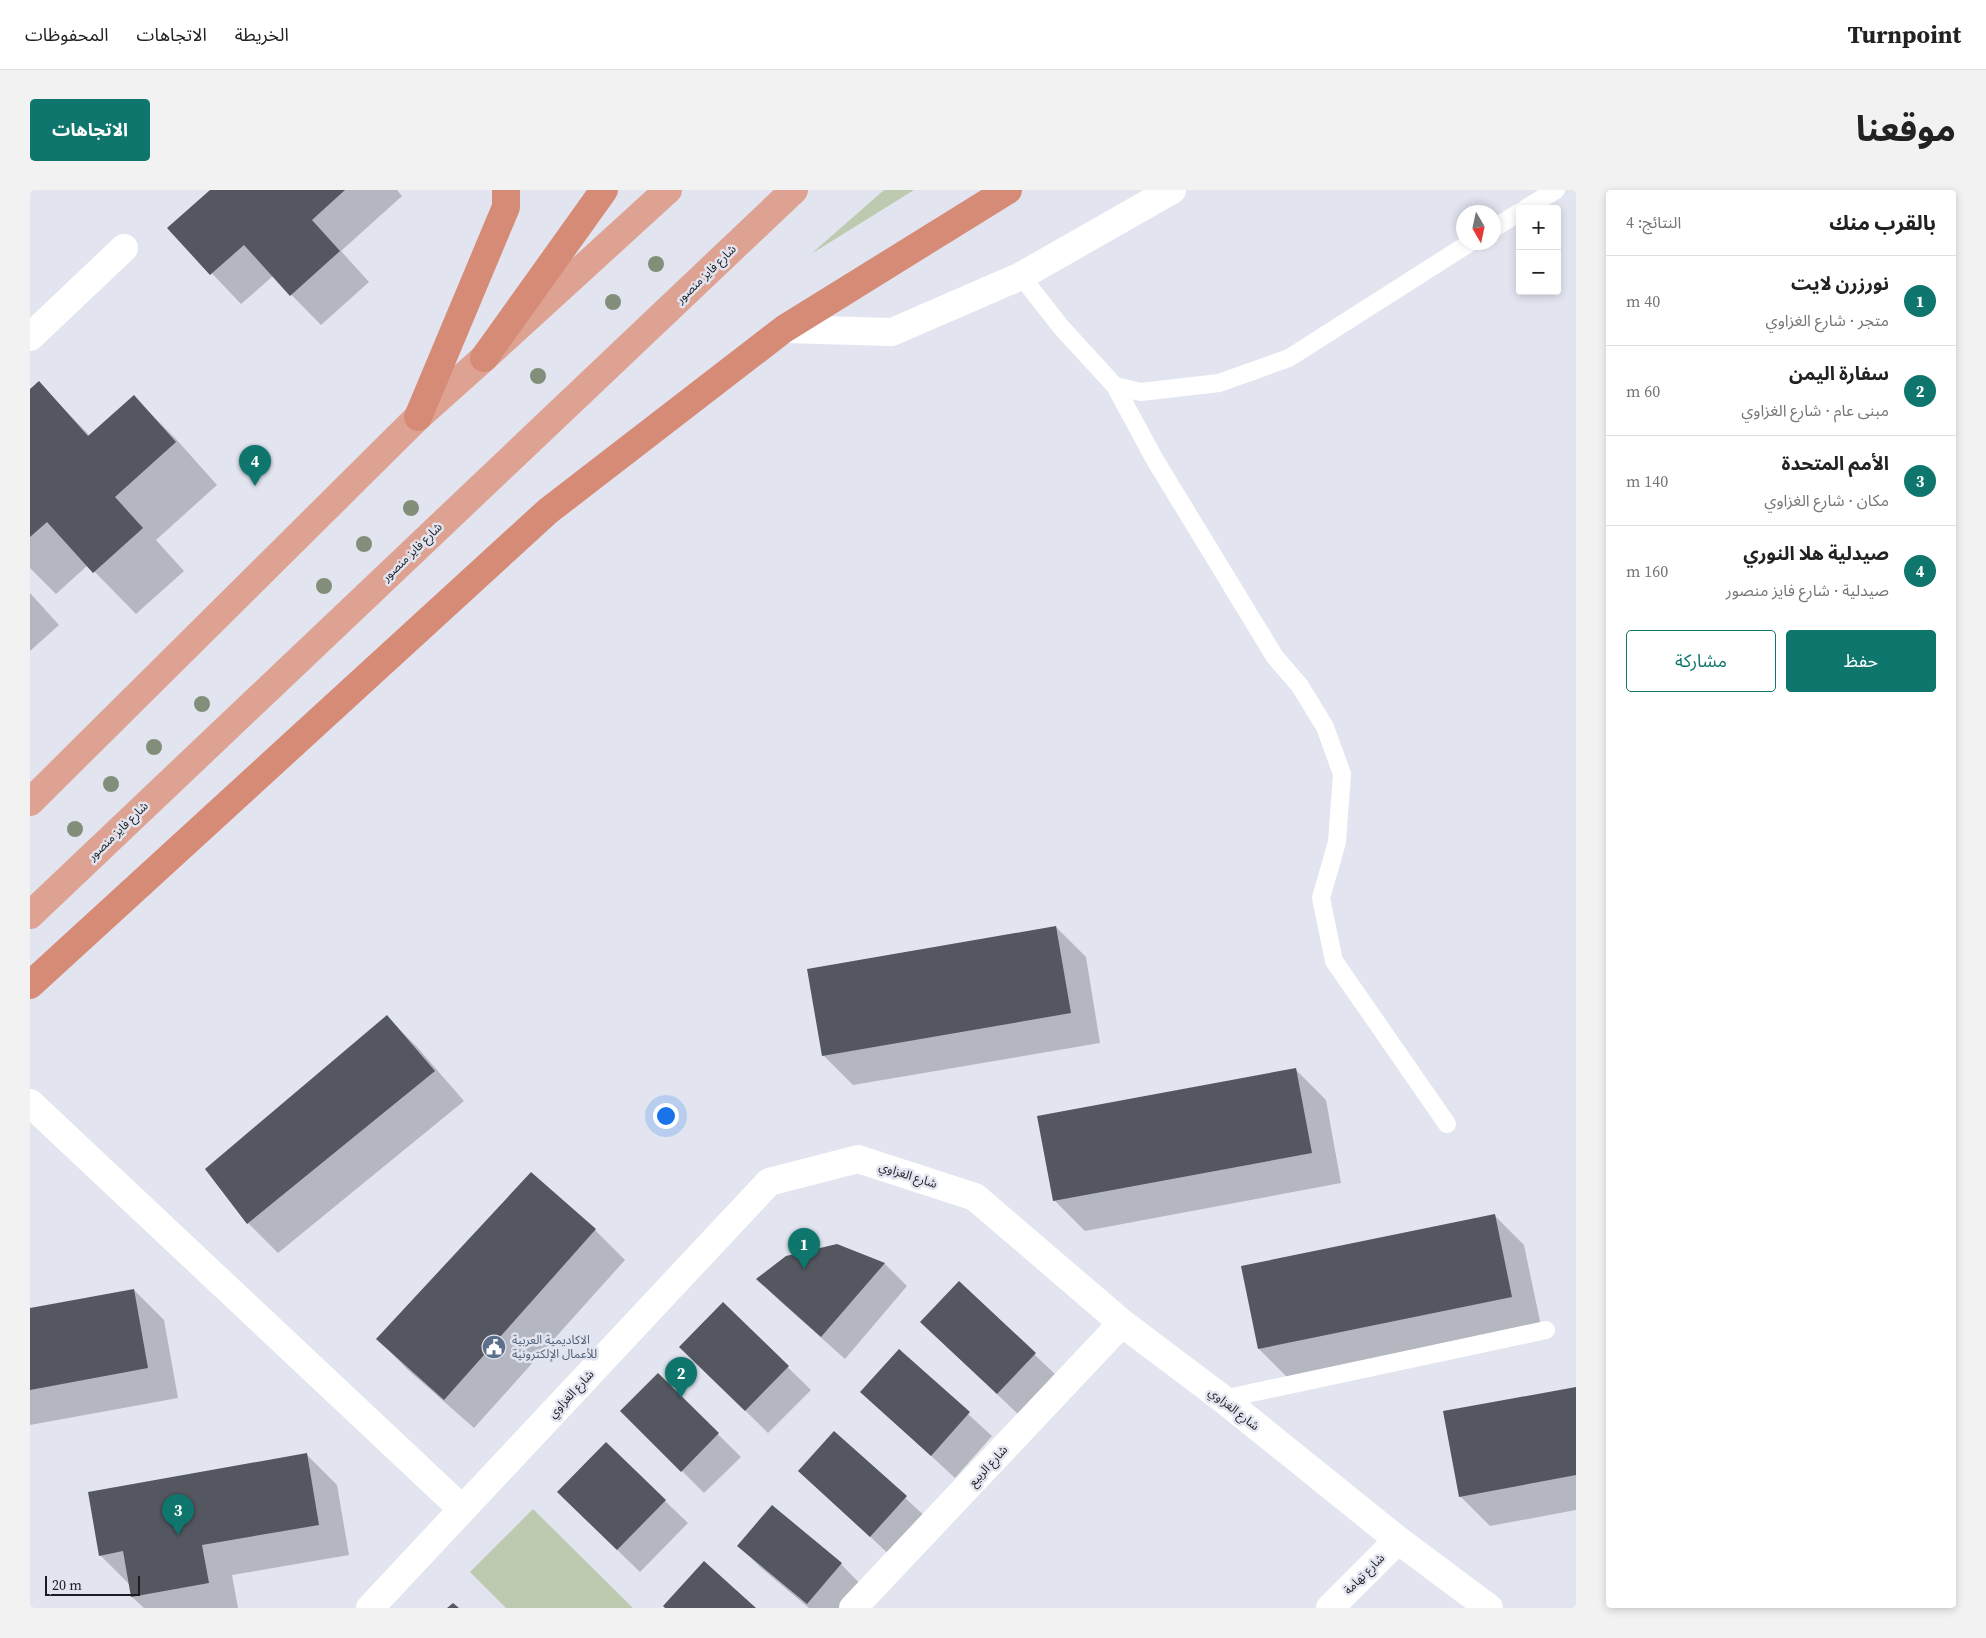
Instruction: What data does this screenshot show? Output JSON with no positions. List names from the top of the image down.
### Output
{
  "streets": {
    "highway": ["شارع فايز منصور"],
    "street": ["شارع الغزاوي", "شارع الربيع", "شارع تهامة"]
  },
  "crossings": [
    ["شارع الغزاوي", "شارع الربيع"],
    ["شارع الغزاوي", "شارع تهامة"]
  ],
  "places": {
    "public building": ["الاكاديمية العربية للأعمال الإلكترونية"]
  },
  "scale_bar": "20 m",
  "north": "bottom",
  "page": {
    "header": "Turnpoint",
    "nav": ["الخريطة", "الاتجاهات", "المحفوظات"],
    "title": "موقعنا",
    "buttons": [
      "الاتجاهات",
      ["حفظ", "مشاركة"]
    ],
    "heading": ["بالقرب منك", "النتائج: 4"],
    "map_buttons": ["+", "−"],
    "list": [
      {
        "mark": "1",
        "name": "نورزرن لايت",
        "note": "متجر · شارع الغزاوي",
        "value": "40 m"
      },
      {
        "mark": "2",
        "name": "سفارة اليمن",
        "note": "مبنى عام · شارع الغزاوي",
        "value": "60 m"
      },
      {
        "mark": "3",
        "name": "الأمم المتحدة",
        "note": "مكان · شارع الغزاوي",
        "value": "140 m"
      },
      {
        "mark": "4",
        "name": "صيدلية هلا النوري",
        "note": "صيدلية · شارع فايز منصور",
        "value": "160 m"
      }
    ],
    "pins": [
      "4",
      "1",
      "2",
      "3"
    ],
    "scale": "20 m"
  }
}
